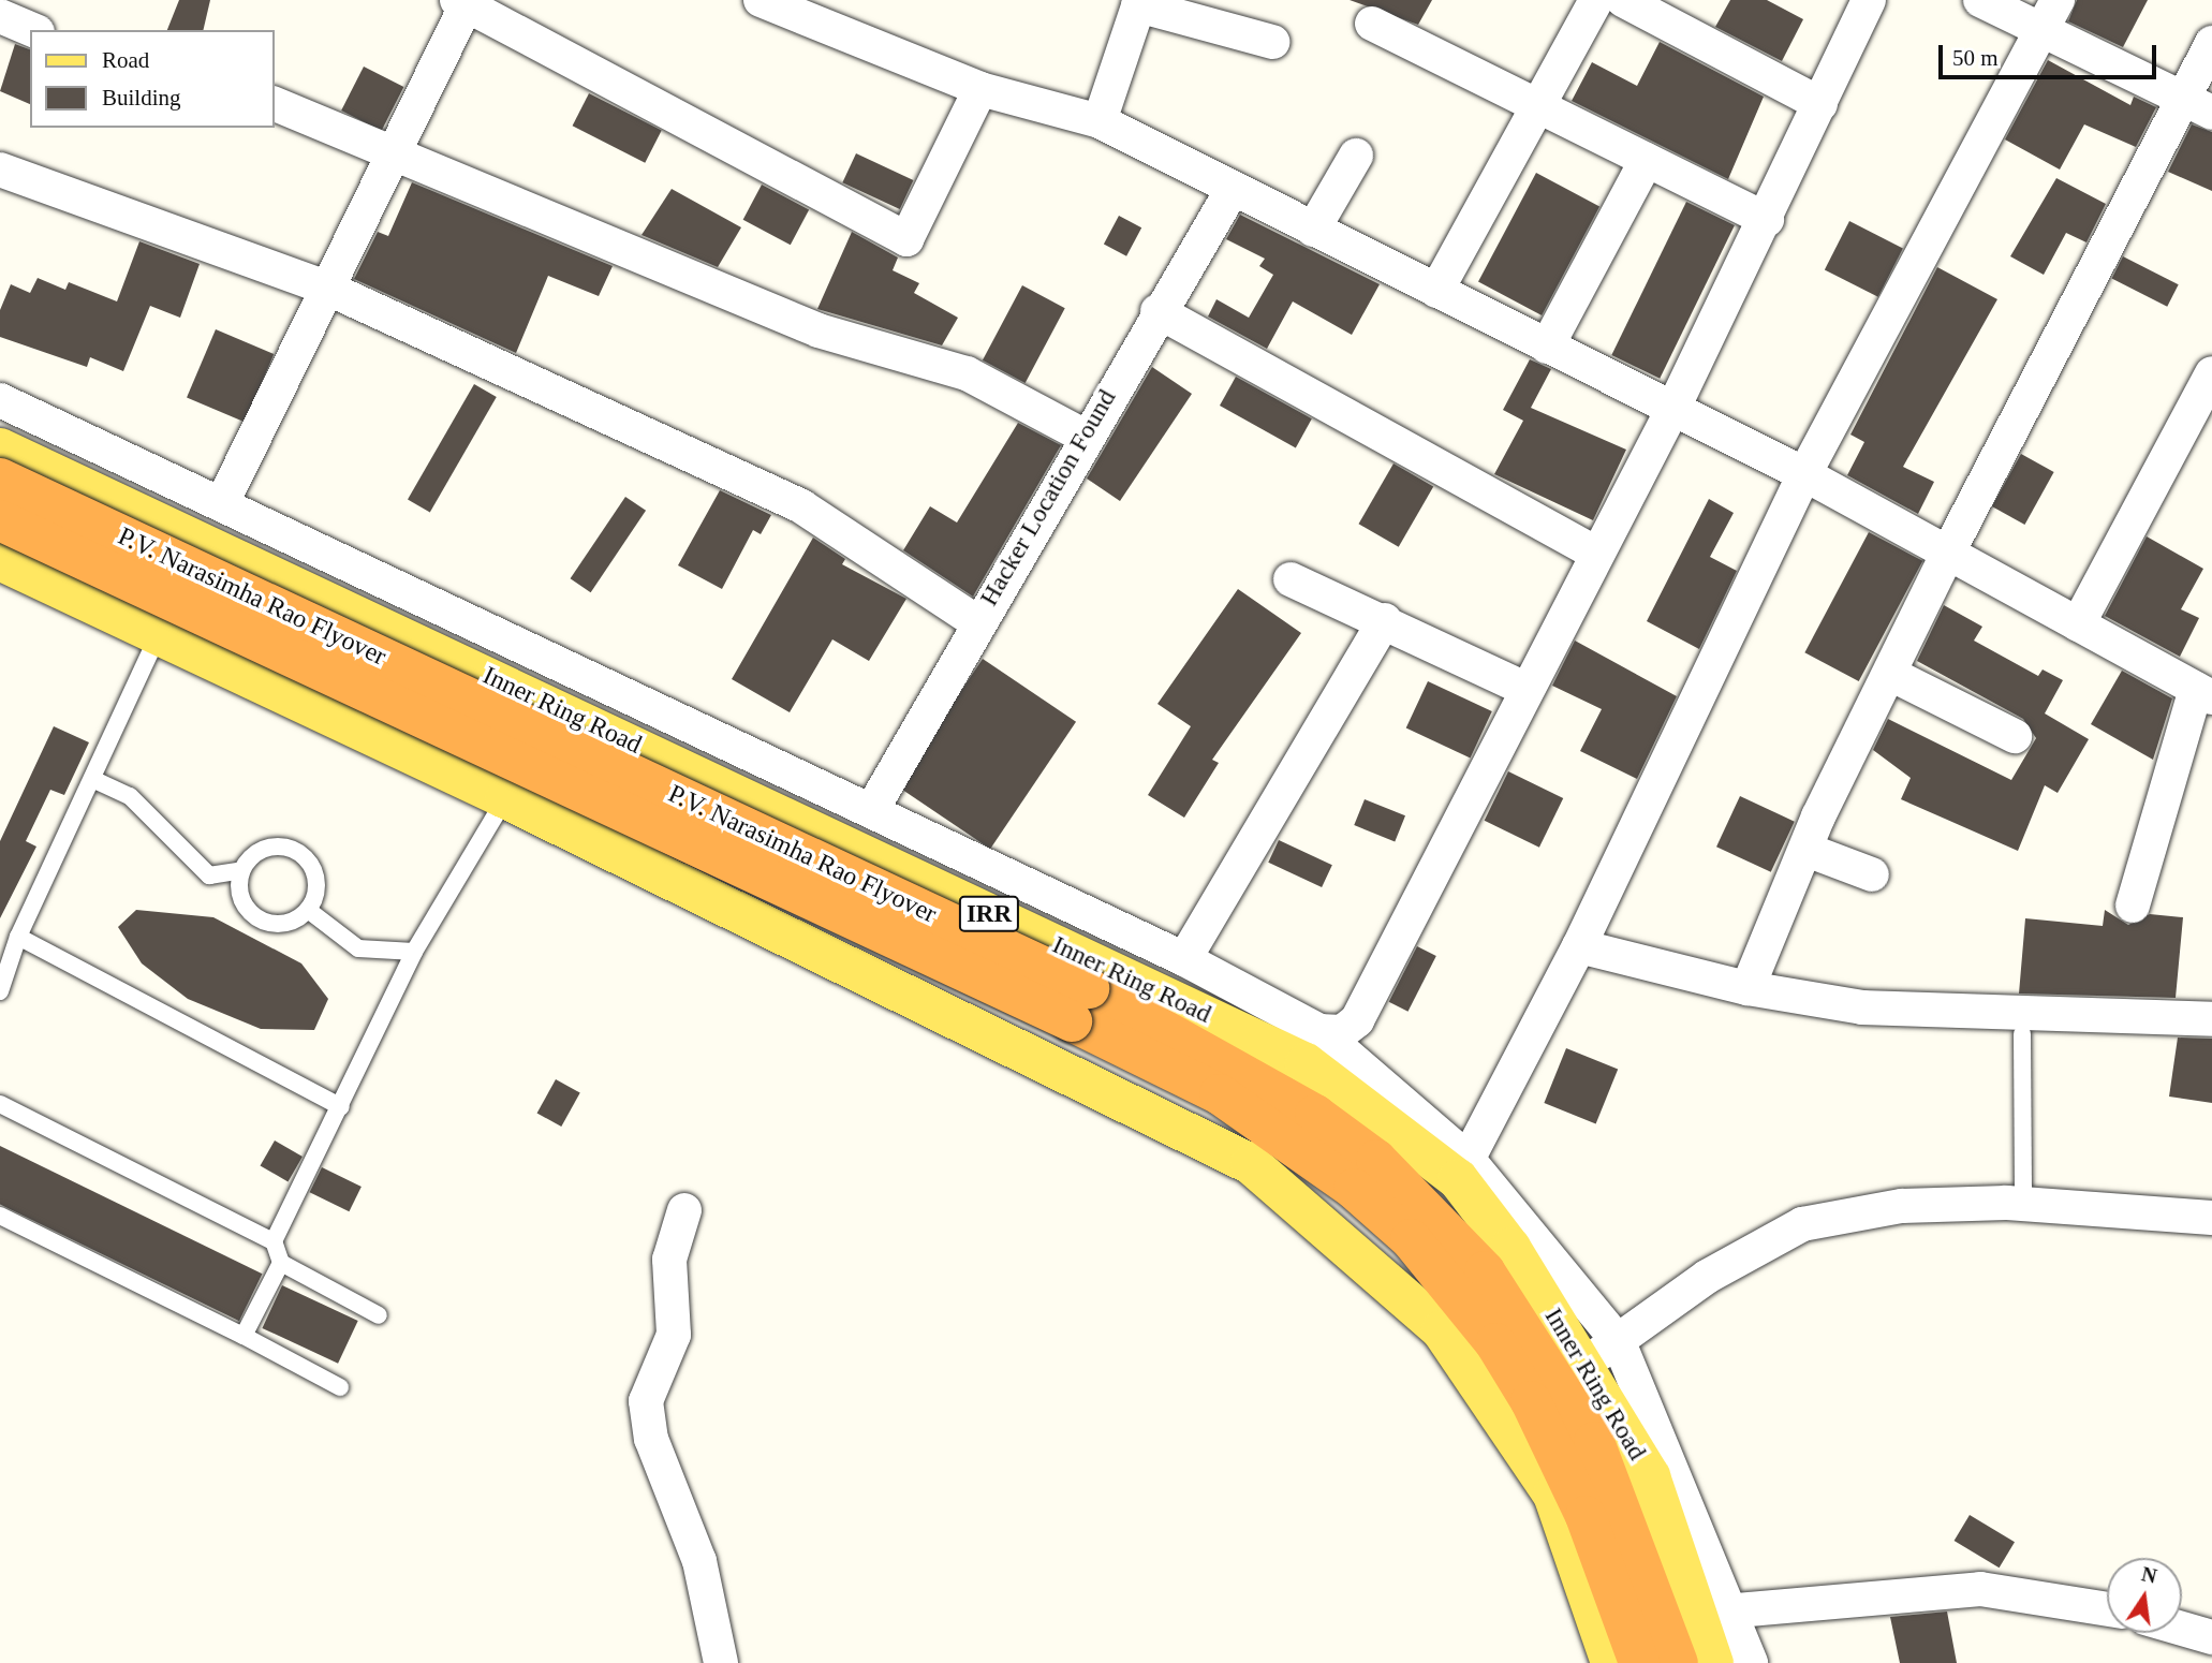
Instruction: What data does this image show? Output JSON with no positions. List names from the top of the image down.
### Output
{
  "streets": {
    "highway": ["P.V. Narasimha Rao Flyover"],
    "main road": ["Inner Ring Road", "IRR"],
    "street": ["Hacker Location Found"]
  },
  "legend": ["Road", "Building"],
  "scale_bar": "50 m",
  "north": "top"
}
